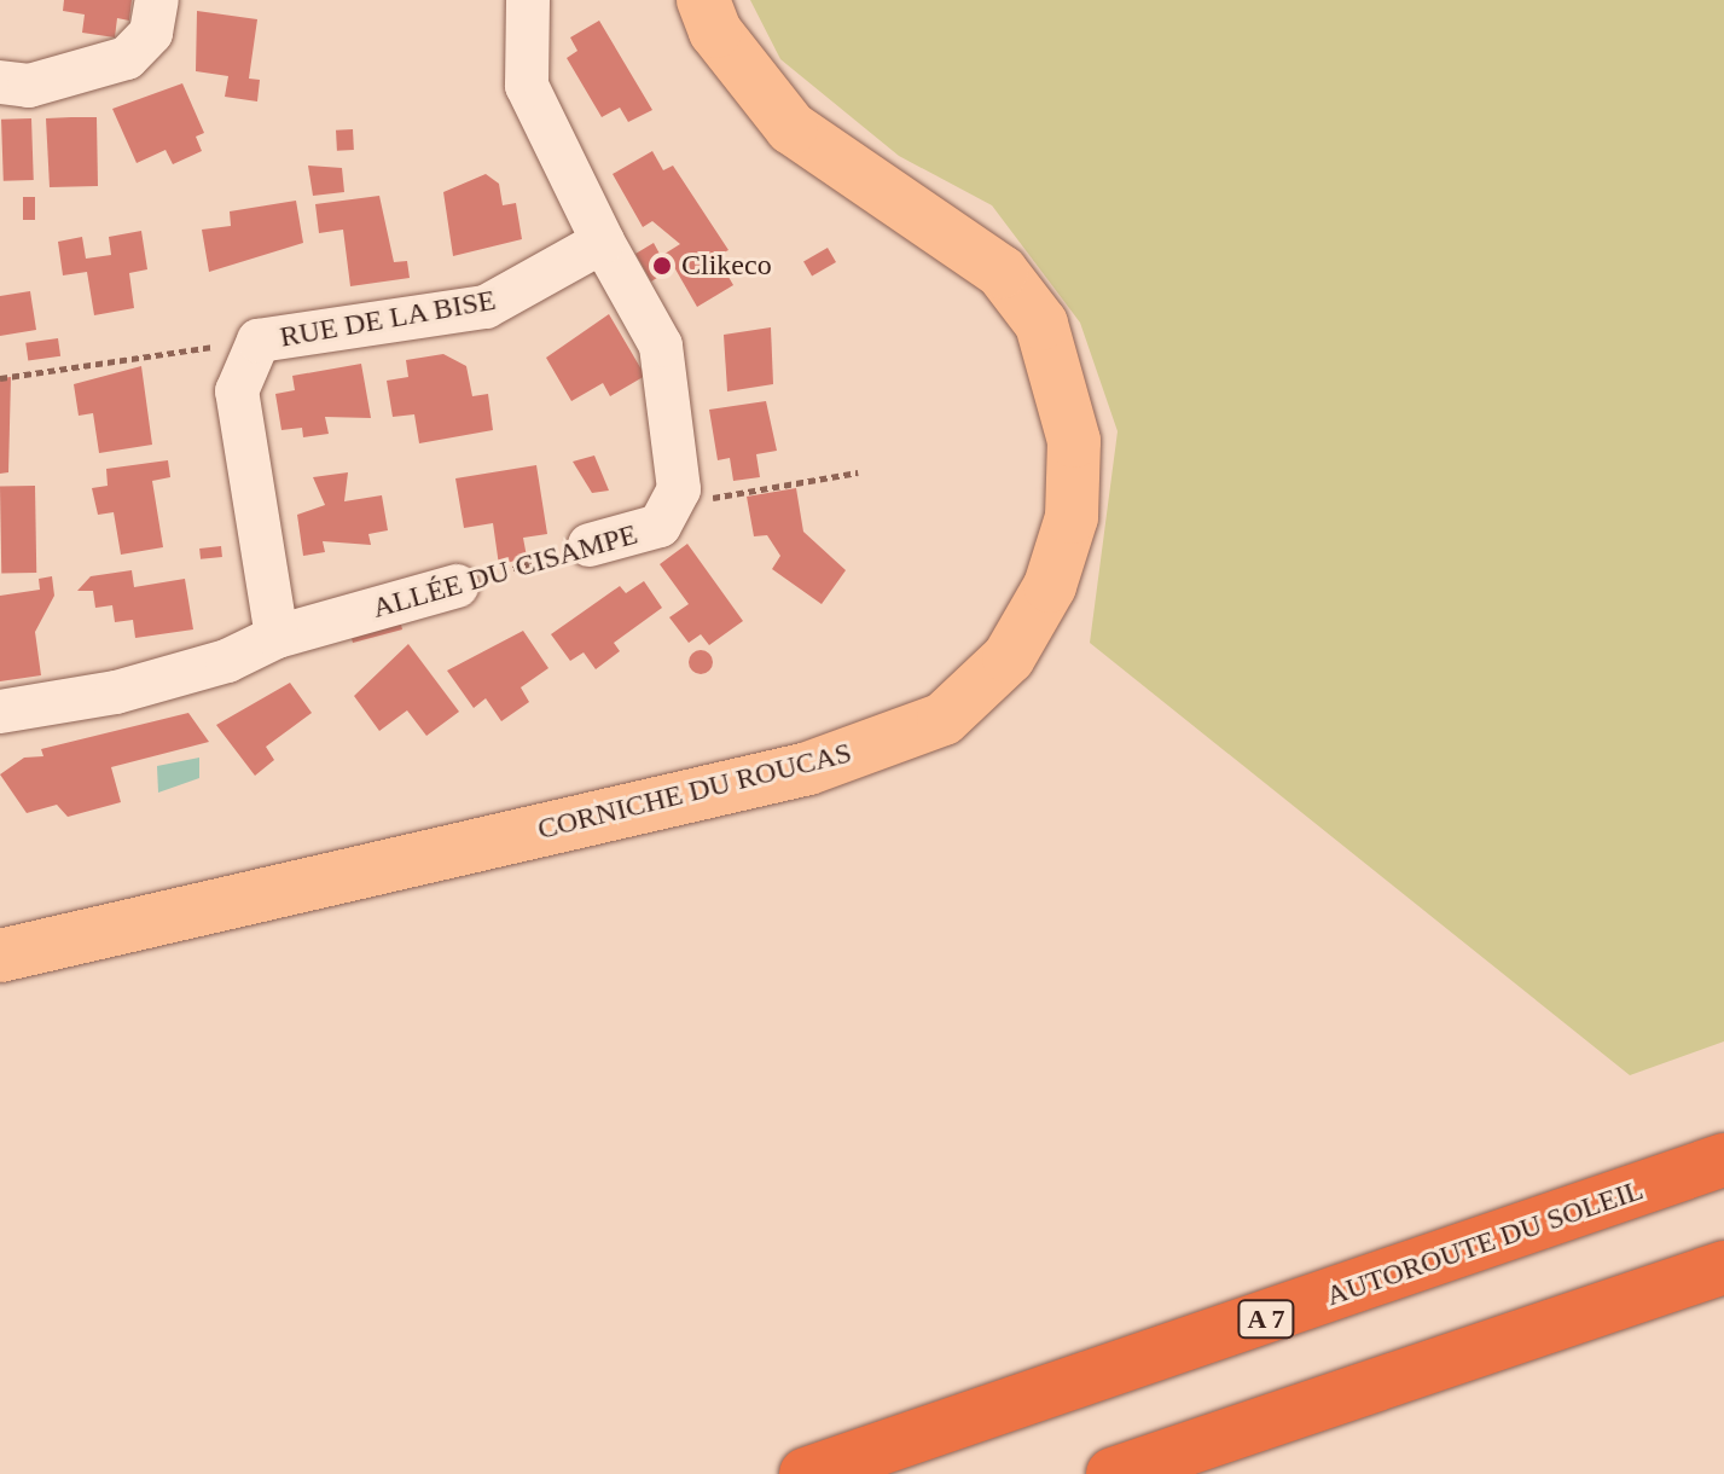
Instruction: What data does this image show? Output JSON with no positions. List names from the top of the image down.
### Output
{
  "streets": {
    "highway": ["AUTOROUTE DU SOLEIL", "A 7"],
    "main road": ["CORNICHE DU ROUCAS"],
    "street": ["RUE DE LA BISE", "ALLÉE DU CISAMPE"]
  },
  "crossings": [
    ["RUE DE LA BISE", "ALLÉE DU CISAMPE"]
  ],
  "places": ["Clikeco"]
}
